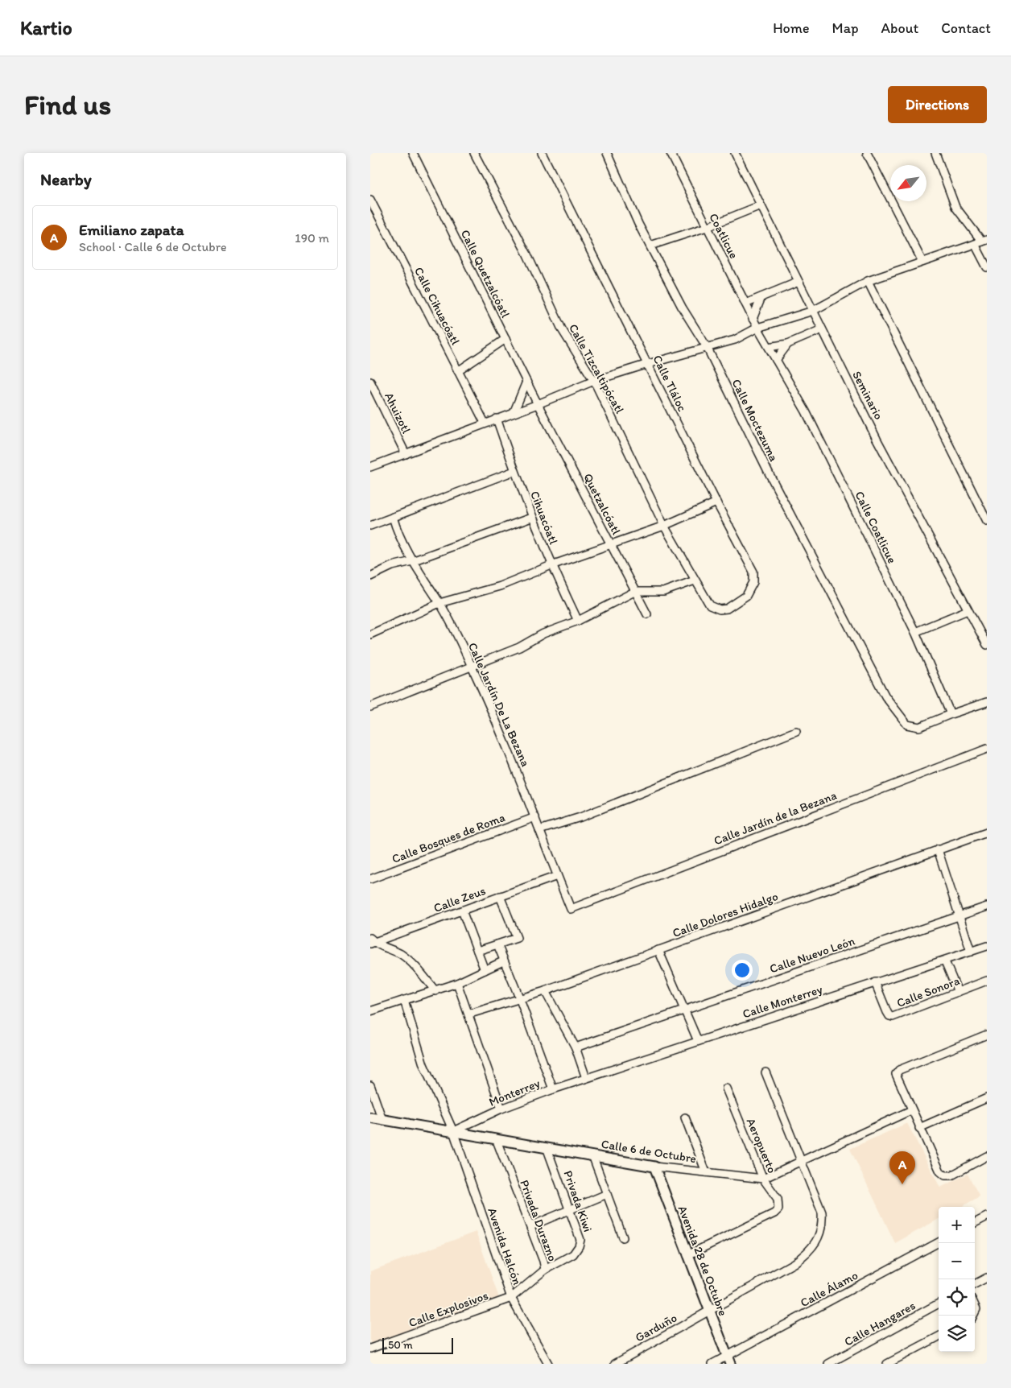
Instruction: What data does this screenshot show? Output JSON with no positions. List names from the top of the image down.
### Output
{
  "streets": {
    "street": [
      "Coatlicue",
      "Calle Quetzalcóatl",
      "Calle Cihuacóatl",
      "Calle Tizcaltipócatl",
      "Calle Tláloc",
      "Seminario",
      "Ahuizotl",
      "Calle Moctezuma",
      "Quetzalcóatl",
      "Cihuacóatl",
      "Calle Coatlicue",
      "Calle Jardín De La Bezana",
      "Calle Jardín de la Bezana",
      "Calle Bosques de Roma",
      "Calle Zeus",
      "Calle Dolores Hidalgo",
      "Calle Nuevo León",
      "Calle Sonora",
      "Calle Monterrey",
      "Monterrey",
      "Aeropuerto",
      "Calle 6 de Octubre",
      "Privada Kiwi",
      "Privada Durazno",
      "Avenida Halcón",
      "Avenida 28 de Octubre",
      "Calle Álamo",
      "Calle Explosivos",
      "Calle Hangares",
      "Garduño"
    ]
  },
  "crossings": [
    ["Coatlicue", "Calle Coatlicue"],
    ["Calle Quetzalcóatl", "Quetzalcóatl"],
    ["Calle Tizcaltipócatl", "Calle Tláloc"],
    ["Calle Moctezuma", "Calle Coatlicue"],
    ["Calle Jardín De La Bezana", "Calle Jardín de la Bezana"],
    ["Calle Jardín De La Bezana", "Calle Bosques de Roma"],
    ["Calle Jardín De La Bezana", "Calle Zeus"],
    ["Calle Sonora", "Calle Monterrey"],
    ["Calle Monterrey", "Monterrey"],
    ["Monterrey", "Calle 6 de Octubre"],
    ["Monterrey", "Avenida Halcón"],
    ["Aeropuerto", "Calle 6 de Octubre"],
    ["Aeropuerto", "Avenida 28 de Octubre"],
    ["Calle 6 de Octubre", "Privada Kiwi"],
    ["Calle 6 de Octubre", "Privada Durazno"],
    ["Calle 6 de Octubre", "Avenida Halcón"],
    ["Calle 6 de Octubre", "Avenida 28 de Octubre"],
    ["Privada Kiwi", "Privada Durazno"],
    ["Privada Durazno", "Avenida Halcón"],
    ["Privada Durazno", "Calle Explosivos"],
    ["Avenida Halcón", "Calle Explosivos"],
    ["Avenida 28 de Octubre", "Calle Álamo"],
    ["Avenida 28 de Octubre", "Garduño"]
  ],
  "scale_bar": "50 m",
  "north": "bottom left",
  "page": {
    "header": "Kartio",
    "nav": [
      "Home",
      "Map",
      "About",
      "Contact"
    ],
    "buttons": "Directions",
    "title": "Find us",
    "heading": "Nearby",
    "list": [
      {
        "mark": "A",
        "name": "Emiliano zapata",
        "note": "School · Calle 6 de Octubre",
        "value": "190 m"
      }
    ],
    "pins": "A",
    "map_buttons": ["+", "−"],
    "scale": "50 m"
  }
}
